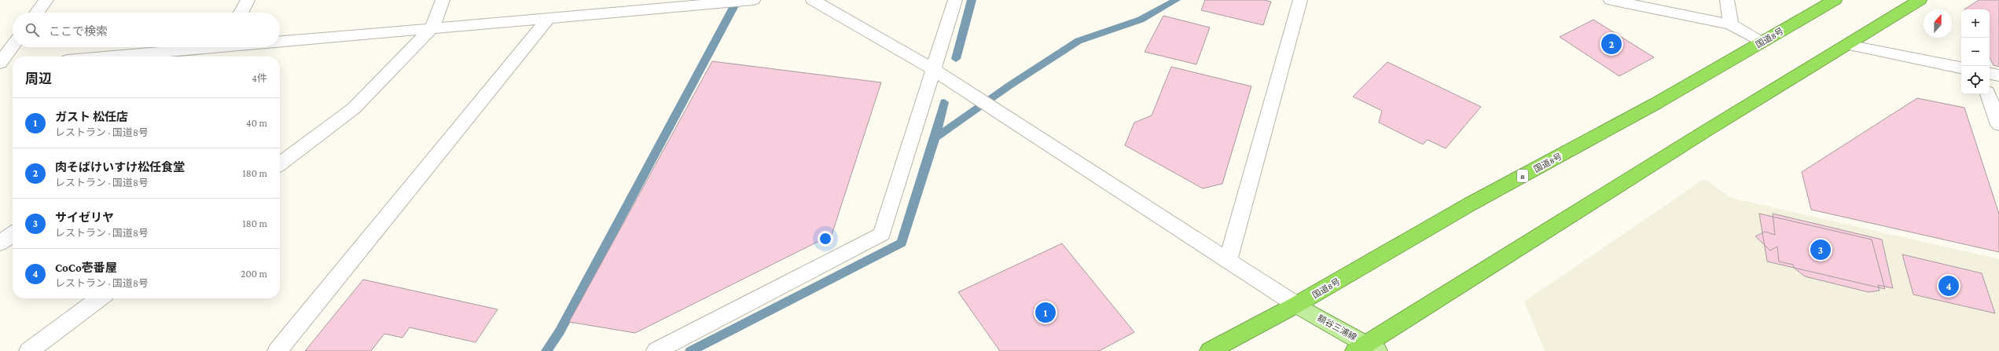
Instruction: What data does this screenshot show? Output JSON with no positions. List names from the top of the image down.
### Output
{
  "streets": {
    "highway": ["国道8号", "8"],
    "main road": ["額谷三浦線"]
  },
  "crossings": [
    ["国道8号", "額谷三浦線"]
  ],
  "north": "top",
  "page": {
    "map_buttons": ["+", "−"],
    "search": "ここで検索",
    "pins": [
      "2",
      "3",
      "4",
      "1"
    ],
    "heading": ["周辺", "4件"],
    "list": [
      {
        "mark": "1",
        "name": "ガスト 松任店",
        "note": "レストラン · 国道8号",
        "value": "40 m"
      },
      {
        "mark": "2",
        "name": "肉そばけいすけ松任食堂",
        "note": "レストラン · 国道8号",
        "value": "180 m"
      },
      {
        "mark": "3",
        "name": "サイゼリヤ",
        "note": "レストラン · 国道8号",
        "value": "180 m"
      },
      {
        "mark": "4",
        "name": "CoCo壱番屋",
        "note": "レストラン · 国道8号",
        "value": "200 m"
      }
    ]
  }
}
